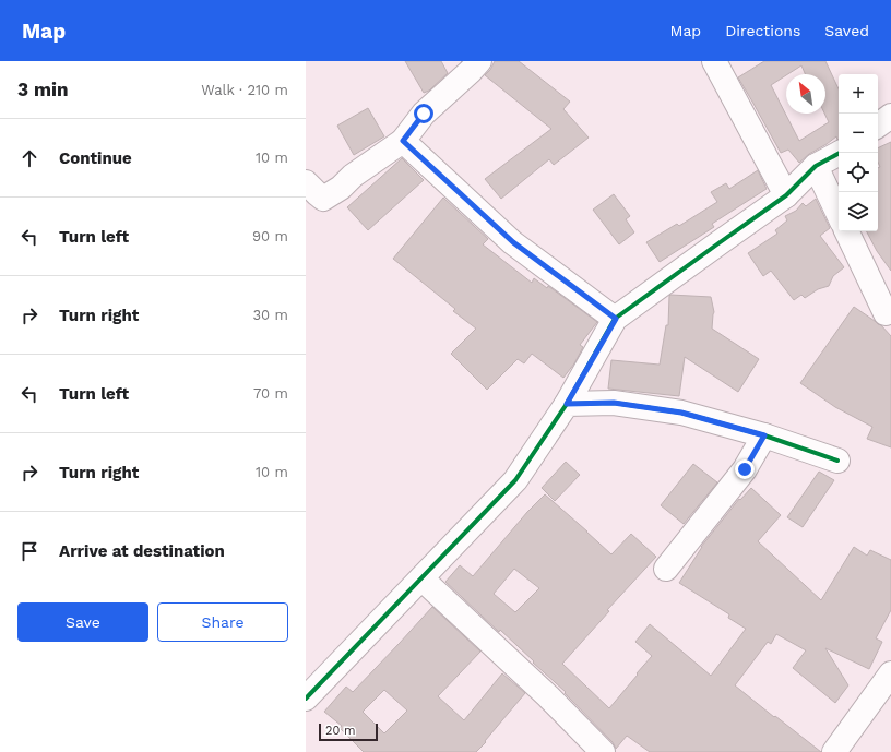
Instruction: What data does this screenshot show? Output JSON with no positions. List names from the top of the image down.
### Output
{
  "scale_bar": "20 m",
  "north": "top left",
  "page": {
    "header": "Map",
    "nav": ["Map", "Directions", "Saved"],
    "heading": ["3 min", "Walk · 210 m"],
    "map_buttons": ["+", "−"],
    "list": [
      ["Continue", "10 m"],
      ["Turn left", "90 m"],
      ["Turn right", "30 m"],
      ["Turn left", "70 m"],
      ["Turn right", "10 m"],
      "Arrive at destination"
    ],
    "buttons": ["Save", "Share"],
    "scale": "20 m"
  }
}
